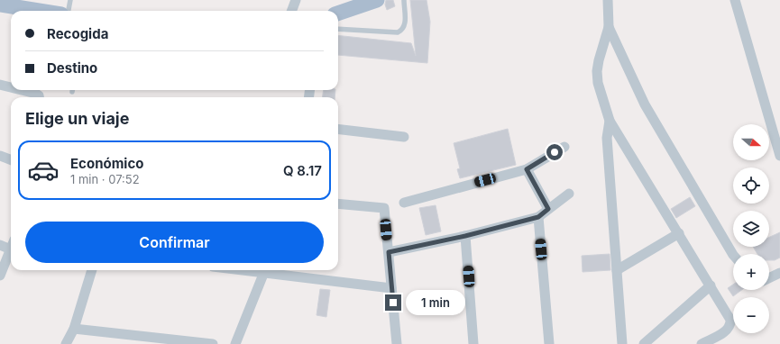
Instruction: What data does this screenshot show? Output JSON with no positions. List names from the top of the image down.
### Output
{
  "north": "right",
  "page": {
    "banner": ["Recogida", "Destino"],
    "heading": "Elige un viaje",
    "map_buttons": ["+", "−"],
    "list": [
      {
        "name": "Económico",
        "note": "1 min · 07:52",
        "value": "Q 8.17"
      }
    ],
    "buttons": "Confirmar",
    "bubble": "1 min"
  }
}
